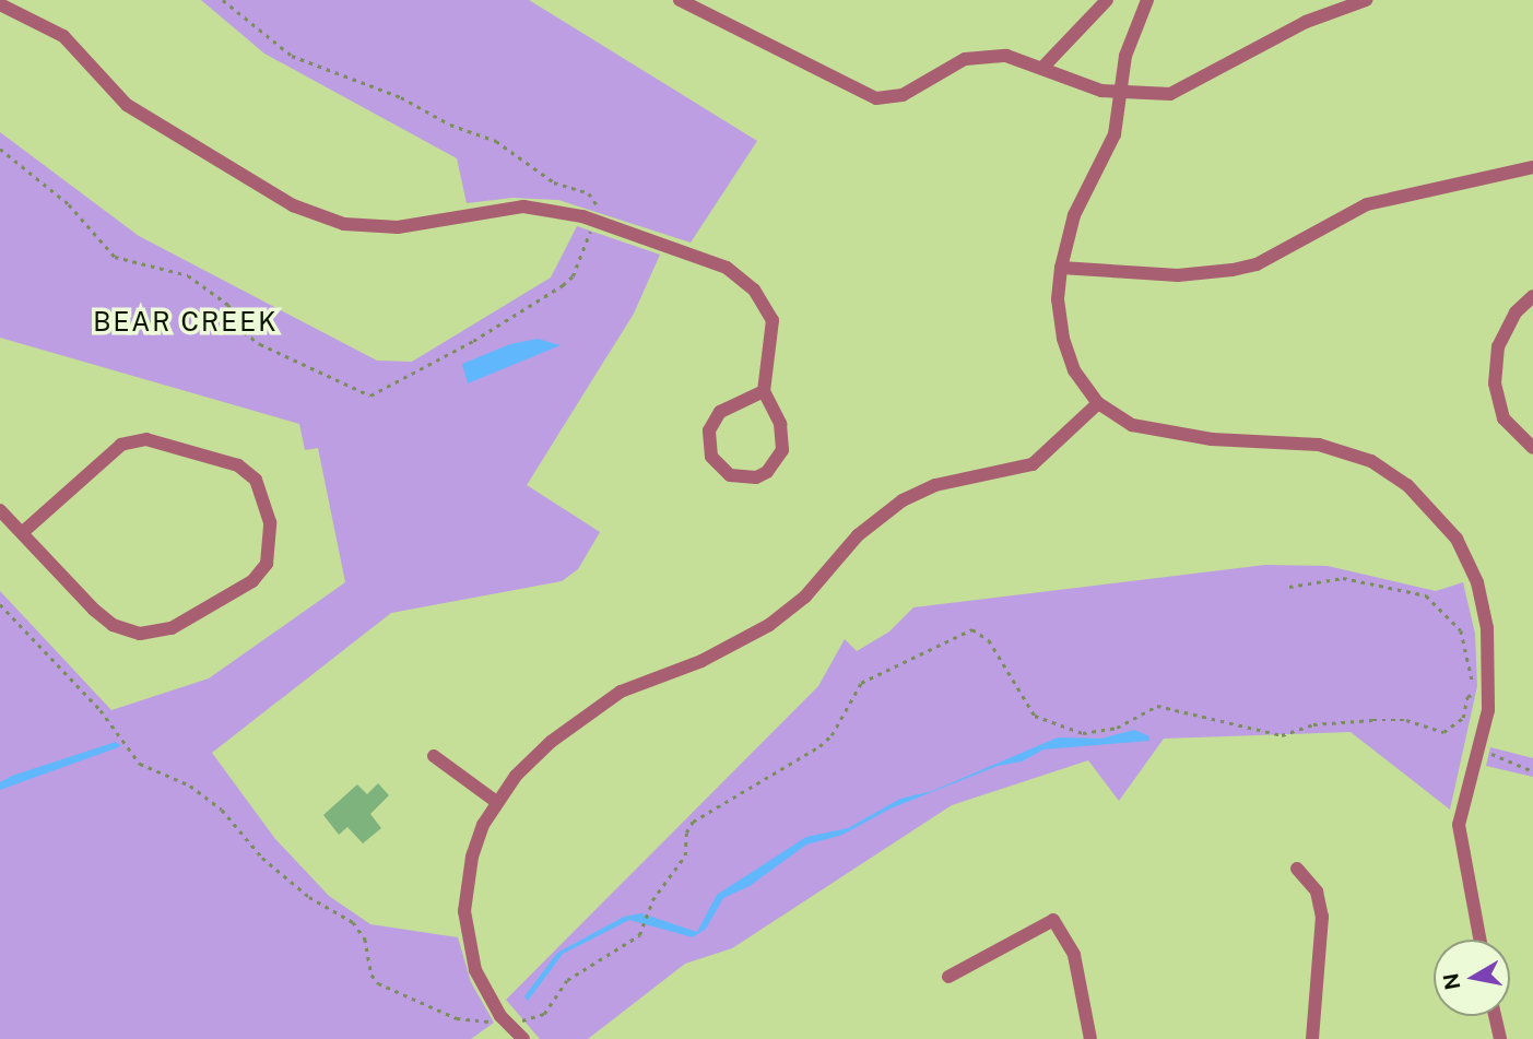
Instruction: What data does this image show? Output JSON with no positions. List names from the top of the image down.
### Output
{
  "districts": ["BEAR CREEK"],
  "north": "left"
}
